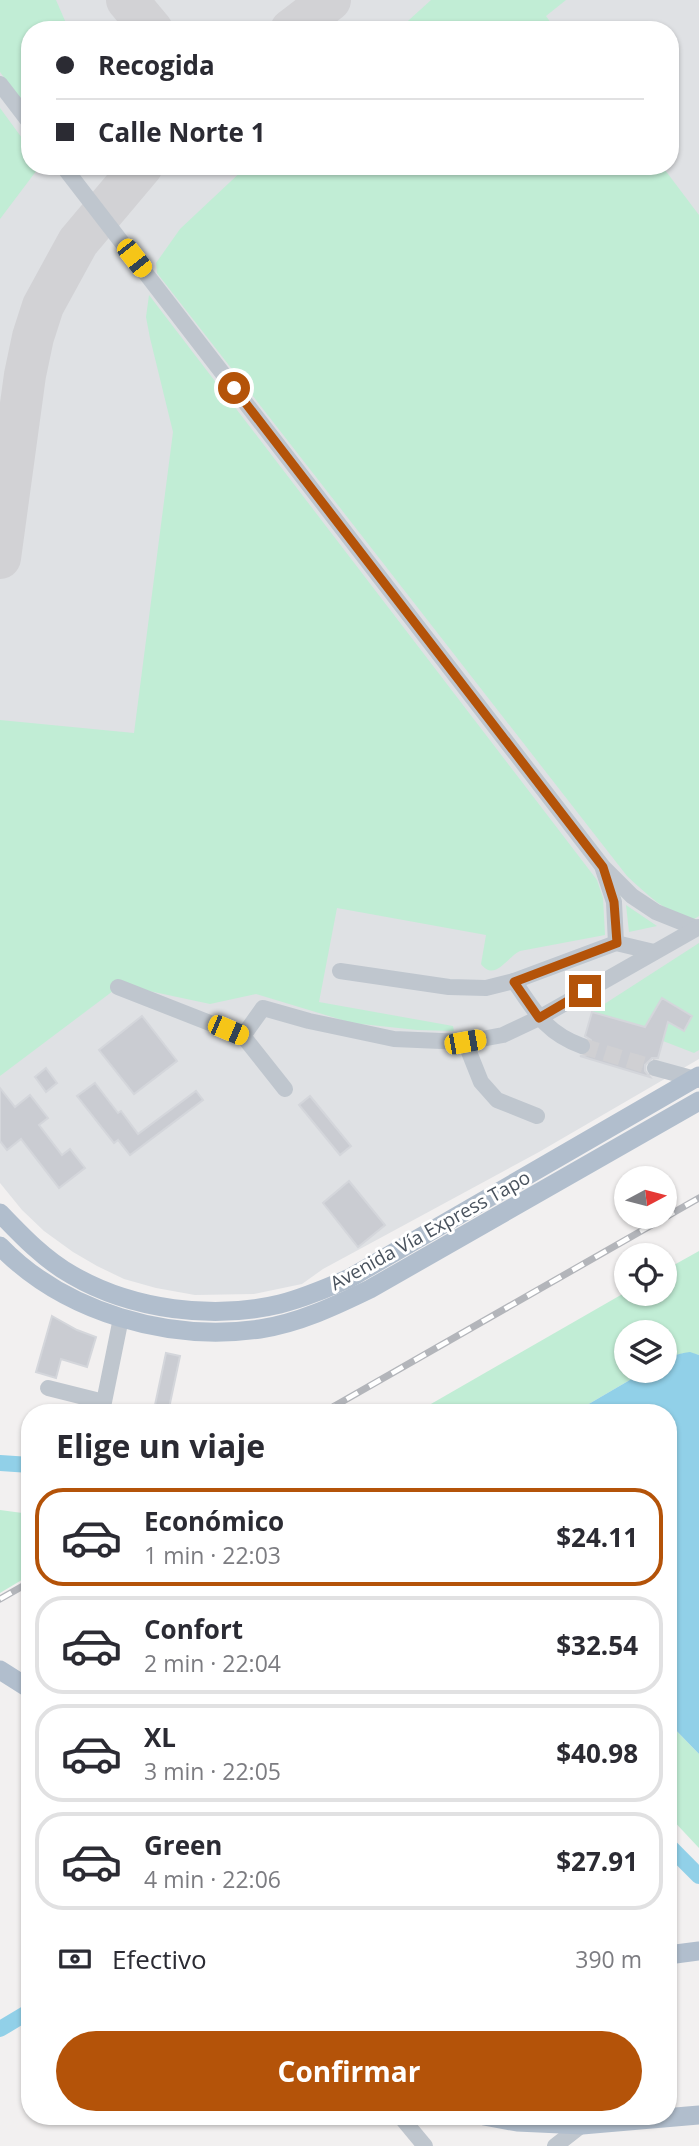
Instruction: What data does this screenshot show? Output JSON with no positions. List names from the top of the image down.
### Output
{
  "streets": {
    "main road": ["Avenida Vía Express Tapo"]
  },
  "north": "right",
  "page": {
    "banner": ["Recogida", "Calle Norte 1"],
    "heading": "Elige un viaje",
    "list": [
      {
        "name": "Económico",
        "note": "1 min · 22:03",
        "value": "$24.11"
      },
      {
        "name": "Confort",
        "note": "2 min · 22:04",
        "value": "$32.54"
      },
      {
        "name": "XL",
        "note": "3 min · 22:05",
        "value": "$40.98"
      },
      {
        "name": "Green",
        "note": "4 min · 22:06",
        "value": "$27.91"
      }
    ],
    "pay": ["Efectivo", "390 m"],
    "buttons": "Confirmar"
  }
}
